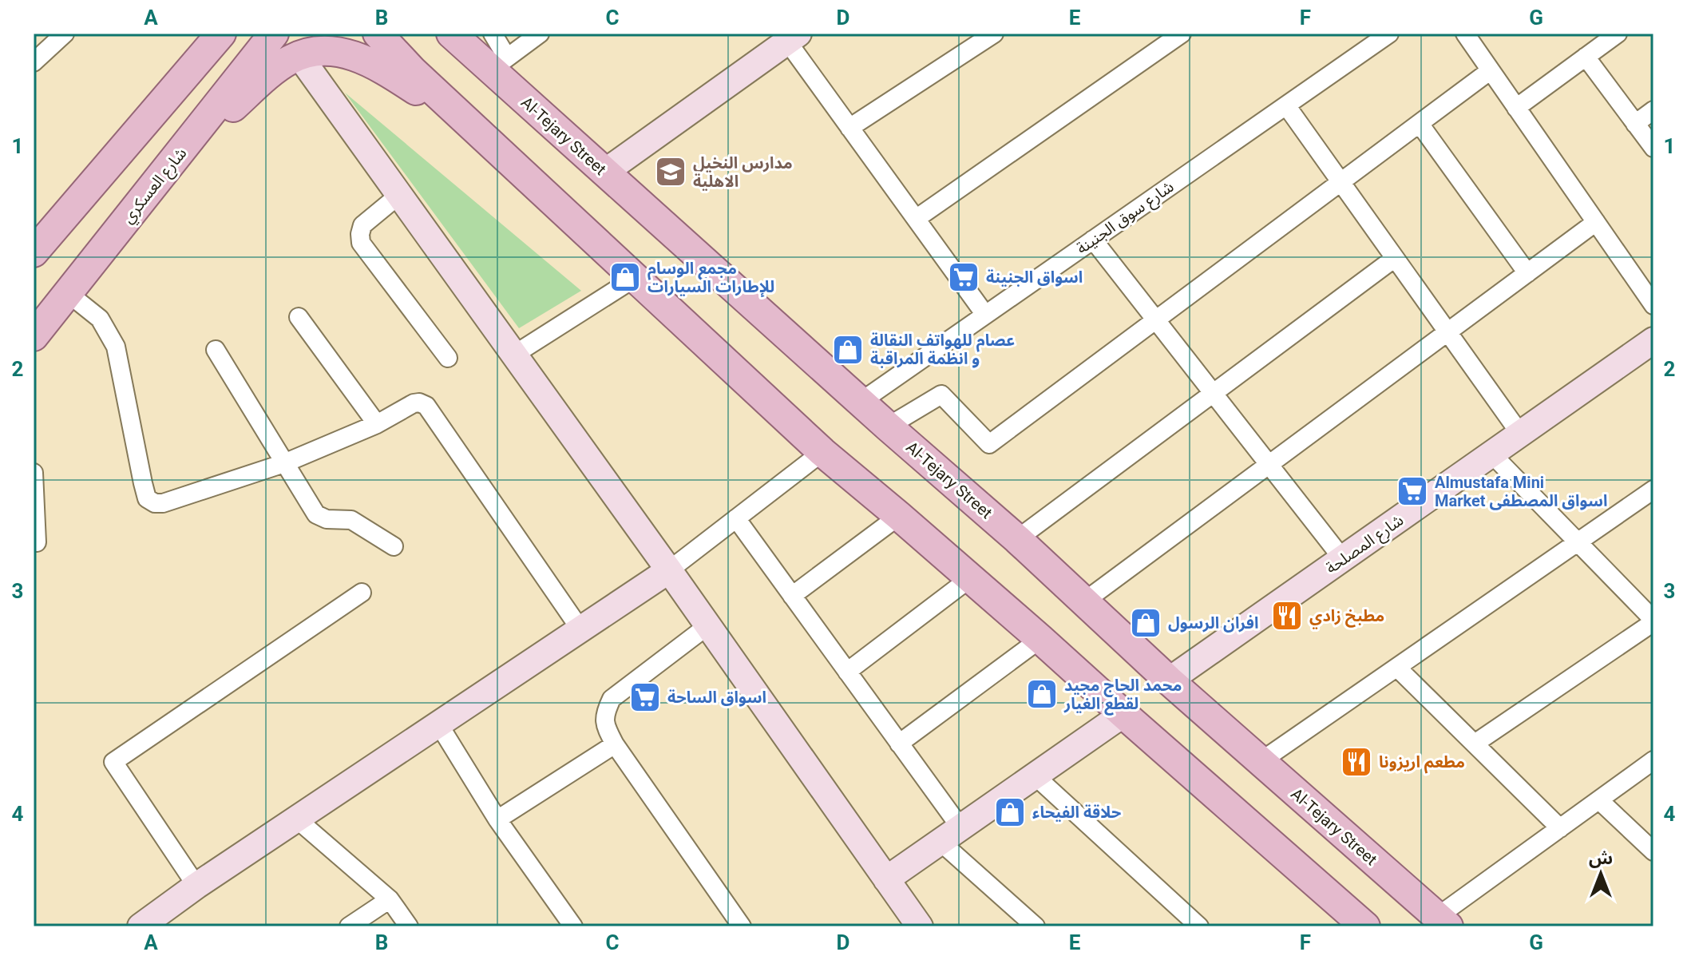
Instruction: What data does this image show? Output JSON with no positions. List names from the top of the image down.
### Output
{
  "streets": {
    "main road": ["Al-Tejary Street", "شارع العسكري"],
    "street": ["شارع سوق الجنينة", "شارع المصلحة"]
  },
  "crossings": [
    ["Al-Tejary Street", "شارع سوق الجنينة"],
    ["Al-Tejary Street", "شارع المصلحة"]
  ],
  "places": {
    "school or university": ["مدارس النخيل الاهلية"],
    "shop": [
      "مجمع الوسام للإطارات السيارات",
      "عصام للهواتف النقالة و انظمة المراقبة",
      "افران الرسول",
      "محمد الحاج مجيد لقطع الغيار",
      "حلاقة الفيحاء"
    ],
    "supermarket": ["اسواق الجنينة", "Almustafa Mini Market اسواق المصطفى", "اسواق الساحة"],
    "restaurant": ["مطبخ زادي", "مطعم اريزونا"]
  },
  "north": "top",
  "grid": {
    "columns": [
      "A",
      "B",
      "C",
      "D",
      "E",
      "F",
      "G"
    ],
    "rows": [
      "1",
      "2",
      "3",
      "4"
    ]
  }
}
